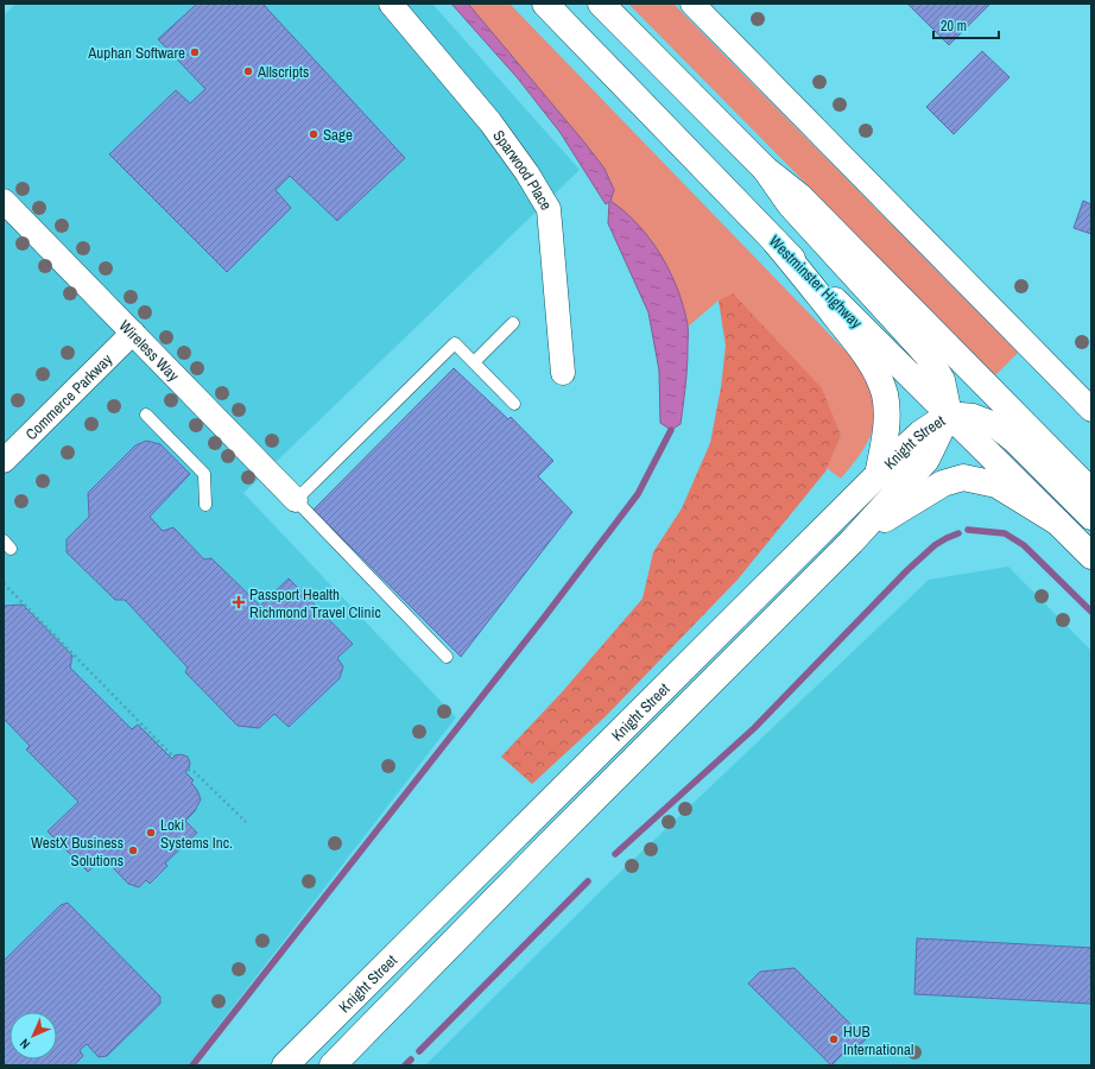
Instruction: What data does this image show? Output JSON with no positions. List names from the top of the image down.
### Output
{
  "streets": {
    "main road": ["Westminster Highway", "Knight Street"],
    "street": ["Sparwood Place", "Wireless Way", "Commerce Parkway"]
  },
  "crossings": [
    ["Westminster Highway", "Knight Street"],
    ["Wireless Way", "Commerce Parkway"]
  ],
  "places": {
    "other": [
      "Auphan Software",
      "Allscripts",
      "Sage",
      "Loki Systems Inc.",
      "WestX Business Solutions",
      "HUB International"
    ],
    "health": ["Passport Health Richmond Travel Clinic"]
  },
  "scale_bar": "20 m",
  "north": "bottom left"
}
